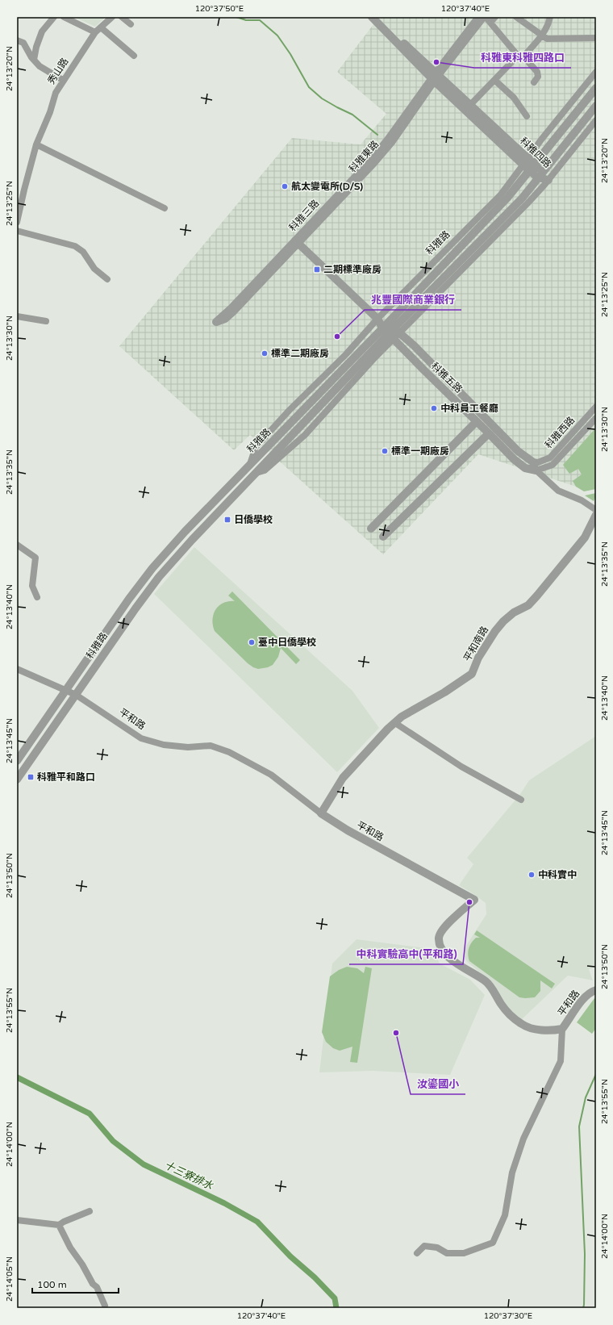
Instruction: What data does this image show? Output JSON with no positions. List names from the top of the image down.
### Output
{
  "streets": {
    "street": [
      "秀山路",
      "科雅四路",
      "科雅三路",
      "科雅路",
      "科雅五路",
      "科雅西路",
      "平和南路",
      "平和路"
    ]
  },
  "crossings": [
    ["科雅四路", "科雅三路"],
    ["科雅四路", "科雅路"],
    ["科雅三路", "科雅五路"],
    ["科雅路", "科雅五路"],
    ["科雅路", "平和路"],
    ["科雅五路", "科雅西路"],
    ["平和南路", "平和路"]
  ],
  "water": ["十三寮排水"],
  "places": {
    "other": [
      "科雅東科雅四路口",
      "航太變電所(D/S)",
      "兆豐國際商業銀行",
      "標準二期廠房",
      "中科員工餐廳",
      "標準一期廠房",
      "臺中日僑學校",
      "中科實中",
      "中科實驗高中(平和路)",
      "汝鎏國小"
    ],
    "transit": ["二期標準廠房", "日僑學校", "科雅平和路口"]
  },
  "scale_bar": "100 m",
  "coordinates": [
    "120°37'50\"E",
    "120°37'40\"E",
    "24°13'20\"N",
    "24°13'25\"N",
    "24°13'30\"N",
    "24°13'35\"N",
    "24°13'40\"N",
    "24°13'45\"N",
    "24°13'50\"N",
    "24°13'55\"N",
    "24°14'00\"N",
    "24°14'05\"N",
    "120°37'30\"E"
  ]
}
